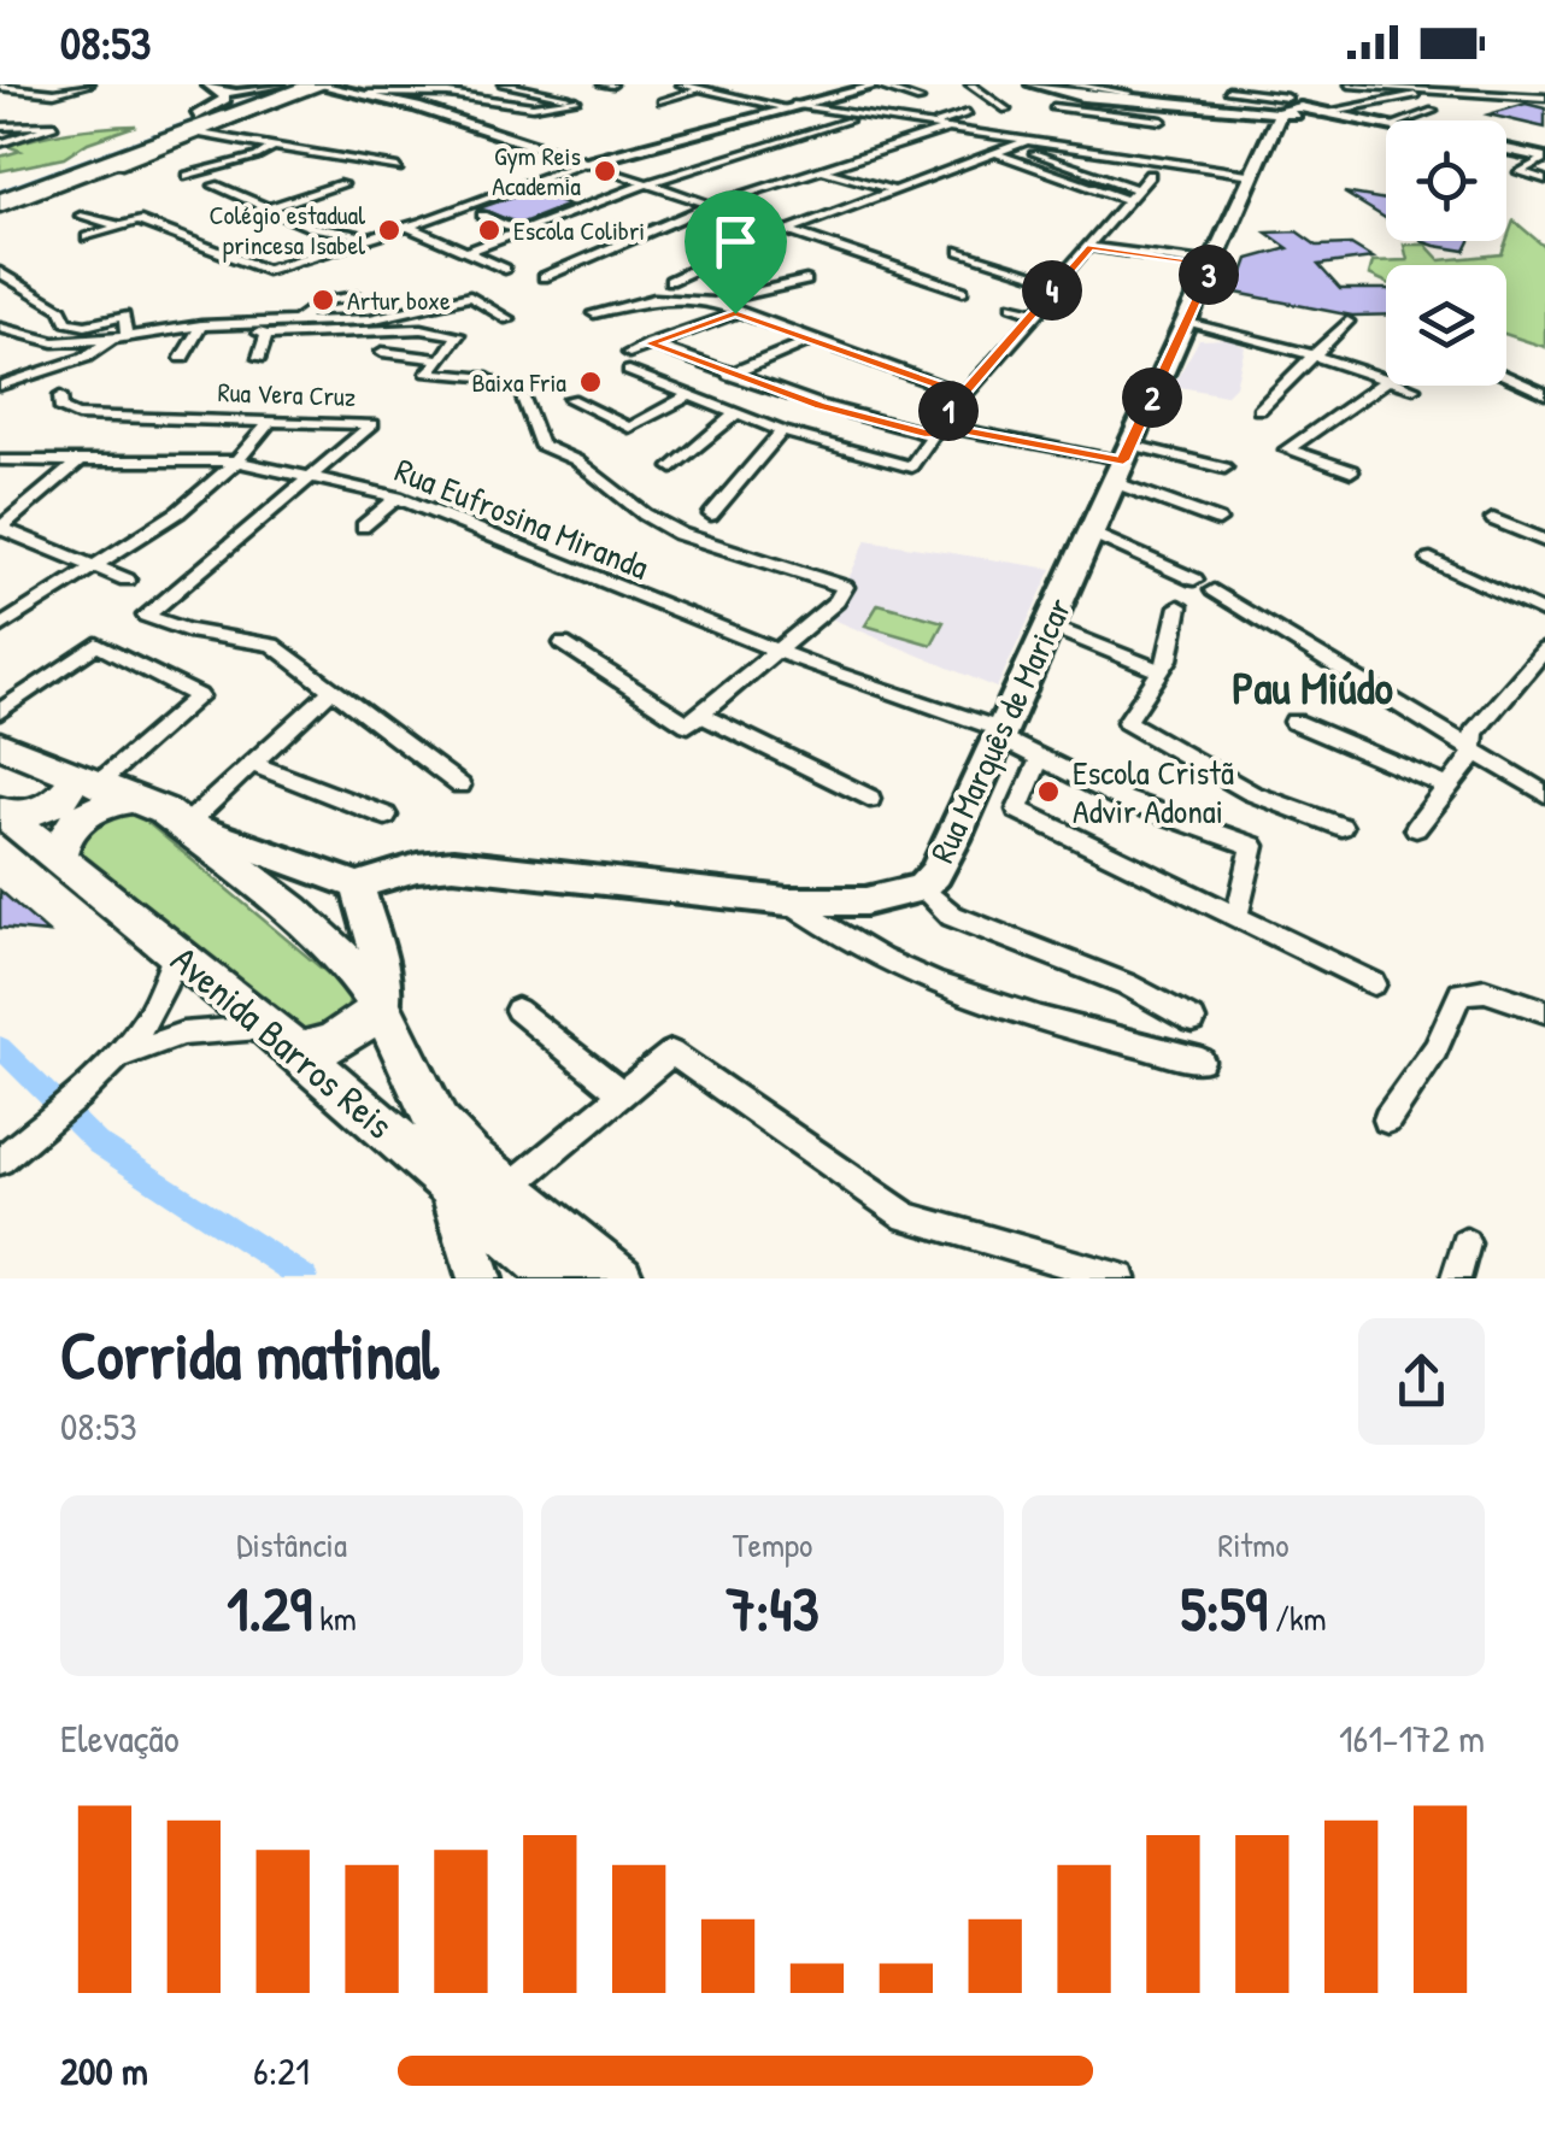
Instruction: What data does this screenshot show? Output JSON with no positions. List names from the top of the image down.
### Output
{
  "streets": {
    "main road": ["Rua Marquês de Maricar", "Avenida Barros Reis"],
    "street": ["Rua Vera Cruz", "Rua Eufrosina Miranda"]
  },
  "crossings": [
    ["Rua Vera Cruz", "Rua Eufrosina Miranda"],
    ["Rua Eufrosina Miranda", "Rua Marquês de Maricar"]
  ],
  "districts": ["Pau Miúdo"],
  "places": [
    "Gym Reis Academia",
    "Colégio estadual princesa Isabel",
    "Escola Colibri",
    "Artur boxe",
    "Baixa Fria",
    "Escola Cristã Advir Adonai"
  ],
  "page": {
    "status": "08:53",
    "pins": [
      "3",
      "4",
      "2",
      "1"
    ],
    "heading": ["Corrida matinal", "08:53"],
    "stats": [
      ["Distância", "1.29 km"],
      ["Tempo", "7:43"],
      ["Ritmo", "5:59 /km"]
    ],
    "chart": ["Elevação", "161–172 m"],
    "list": [
      {
        "name": "200 m",
        "note": "6:21"
      }
    ]
  }
}
